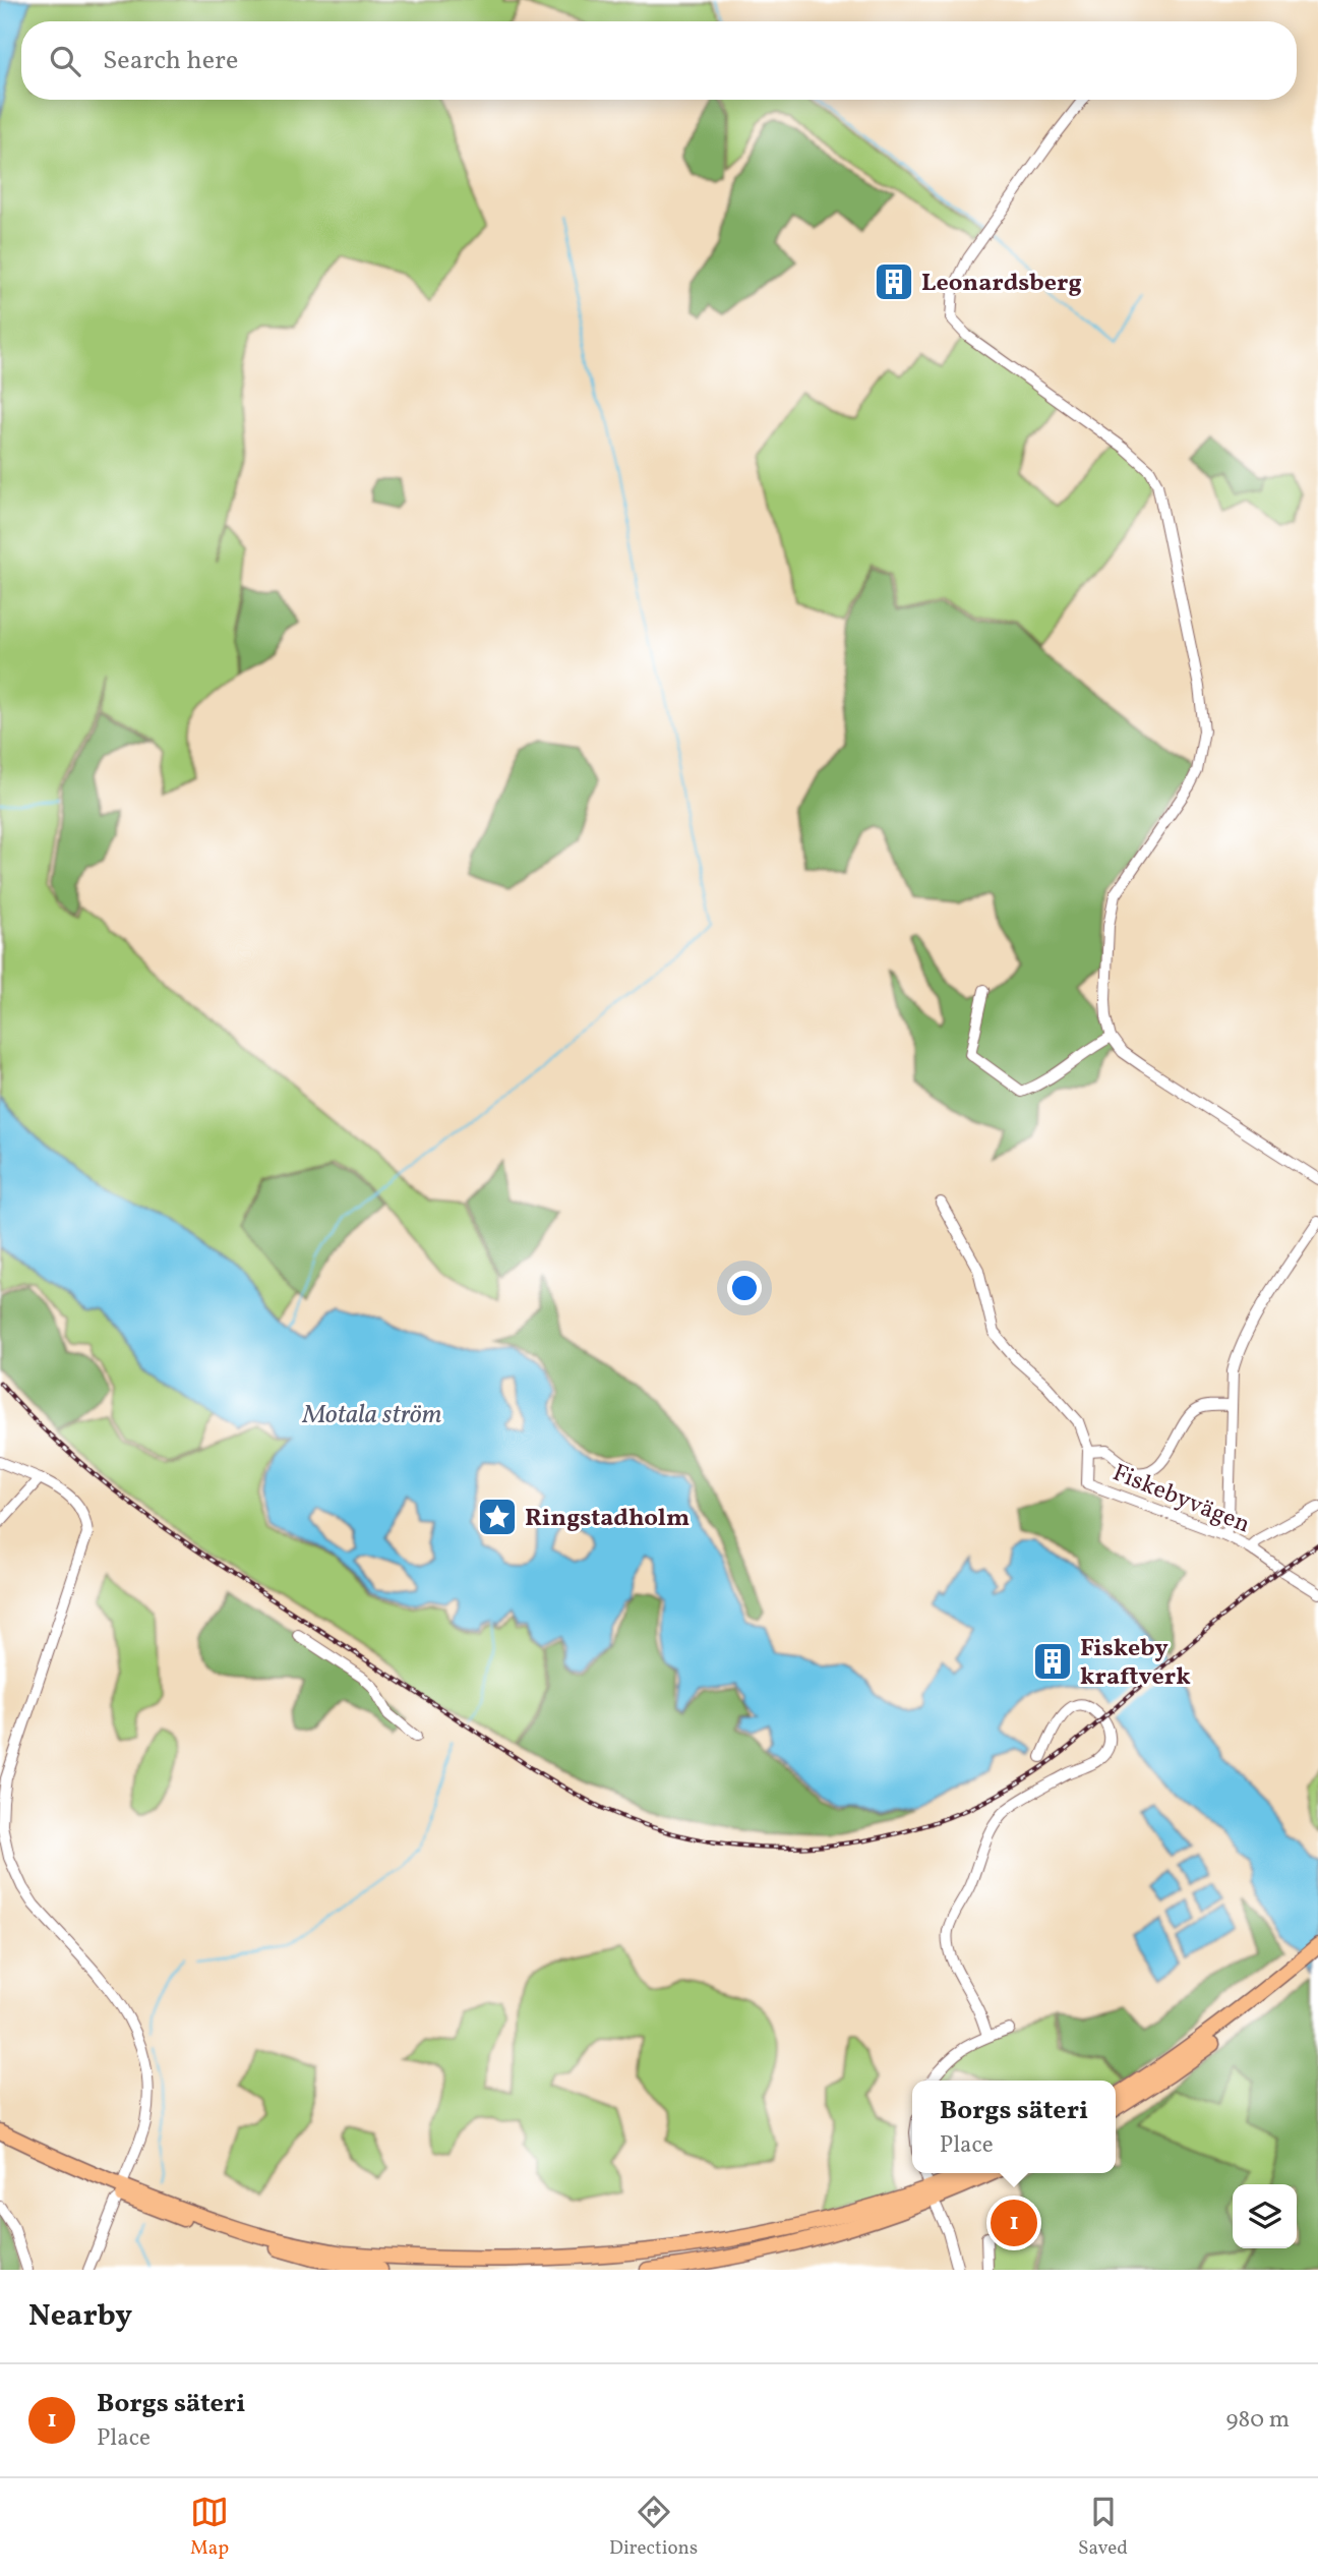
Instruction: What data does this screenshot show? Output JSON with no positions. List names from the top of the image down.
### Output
{
  "streets": {
    "street": ["Fiskebyvägen"]
  },
  "water": ["Motala ström"],
  "places": {
    "building": ["Leonardsberg", "Fiskeby kraftverk"],
    "place": ["Ringstadholm"]
  },
  "page": {
    "search": "Search here",
    "popup": ["Borgs säteri", "Place"],
    "pins": "1",
    "heading": "Nearby",
    "list": [
      {
        "mark": "1",
        "name": "Borgs säteri",
        "note": "Place",
        "value": "980 m"
      }
    ],
    "nav": ["Map", "Directions", "Saved"]
  }
}
